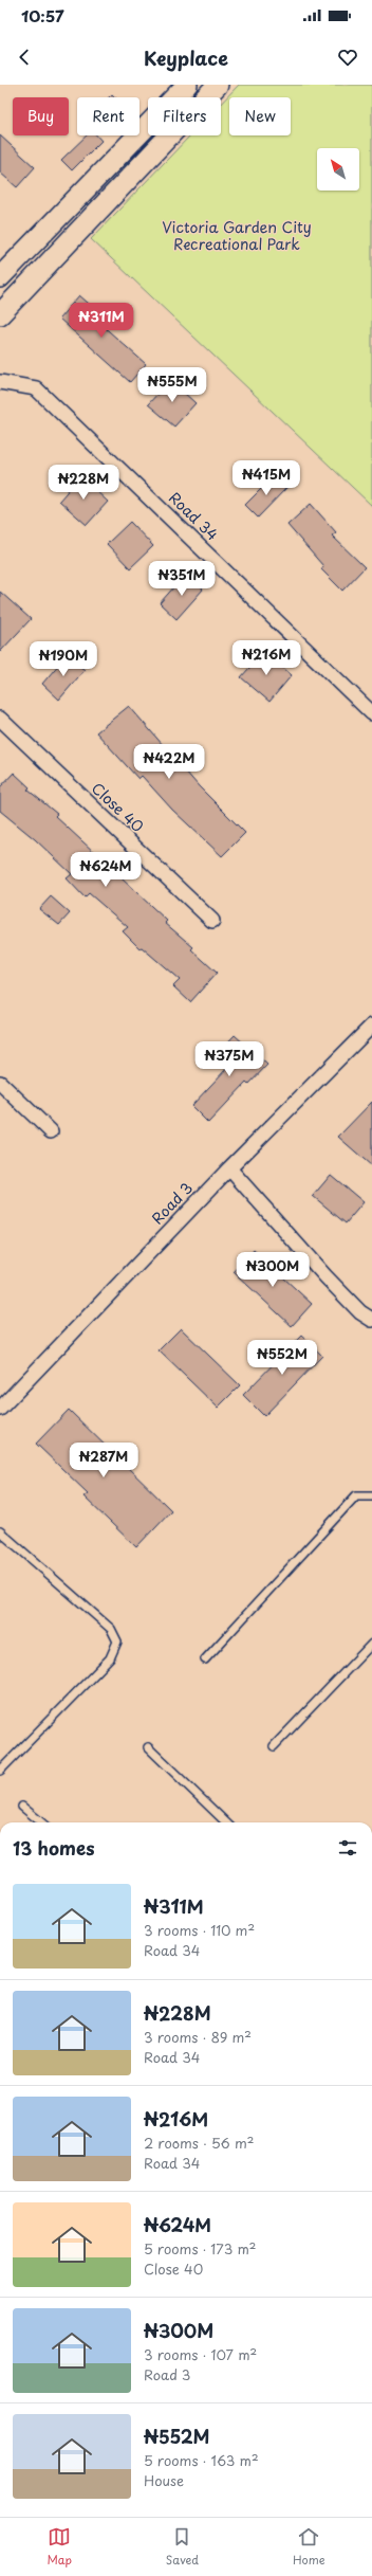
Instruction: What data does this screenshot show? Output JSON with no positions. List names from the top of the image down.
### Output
{
  "streets": {
    "street": ["Road 34", "Close 40", "Road 3"]
  },
  "parks": ["Victoria Garden City Recreational Park"],
  "north": "top left",
  "page": {
    "status": "10:57",
    "header": "Keyplace",
    "chip": [
      "Buy",
      "Rent",
      "Filters",
      "New"
    ],
    "price": [
      "₦311M",
      "₦555M",
      "₦415M",
      "₦228M",
      "₦351M",
      "₦216M",
      "₦190M",
      "₦422M",
      "₦624M",
      "₦375M",
      "₦300M",
      "₦552M",
      "₦287M"
    ],
    "heading": "13 homes",
    "list": [
      {
        "name": "₦311M",
        "note": "3 rooms · 110 m² · Road 34"
      },
      {
        "name": "₦228M",
        "note": "3 rooms · 89 m² · Road 34"
      },
      {
        "name": "₦216M",
        "note": "2 rooms · 56 m² · Road 34"
      },
      {
        "name": "₦624M",
        "note": "5 rooms · 173 m² · Close 40"
      },
      {
        "name": "₦300M",
        "note": "3 rooms · 107 m² · Road 3"
      },
      {
        "name": "₦552M",
        "note": "5 rooms · 163 m² · House"
      }
    ],
    "tabs": ["Map", "Saved", "Home"]
  }
}
